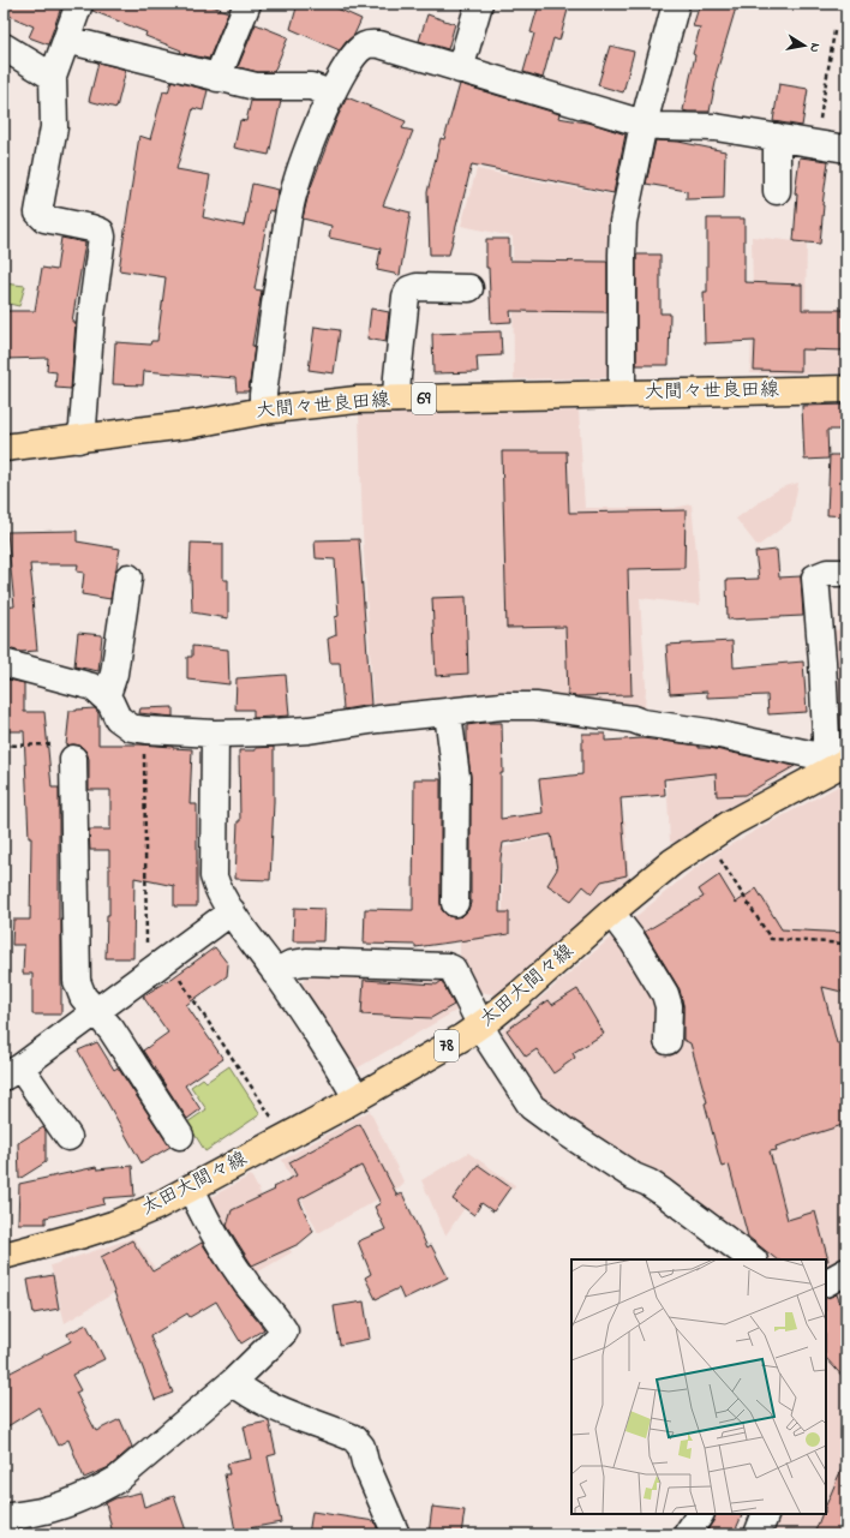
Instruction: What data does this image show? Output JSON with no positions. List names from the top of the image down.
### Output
{
  "streets": {
    "main road": [
      "大間々世良田線",
      "69",
      "太田大間々線",
      "78"
    ]
  },
  "north": "right"
}
